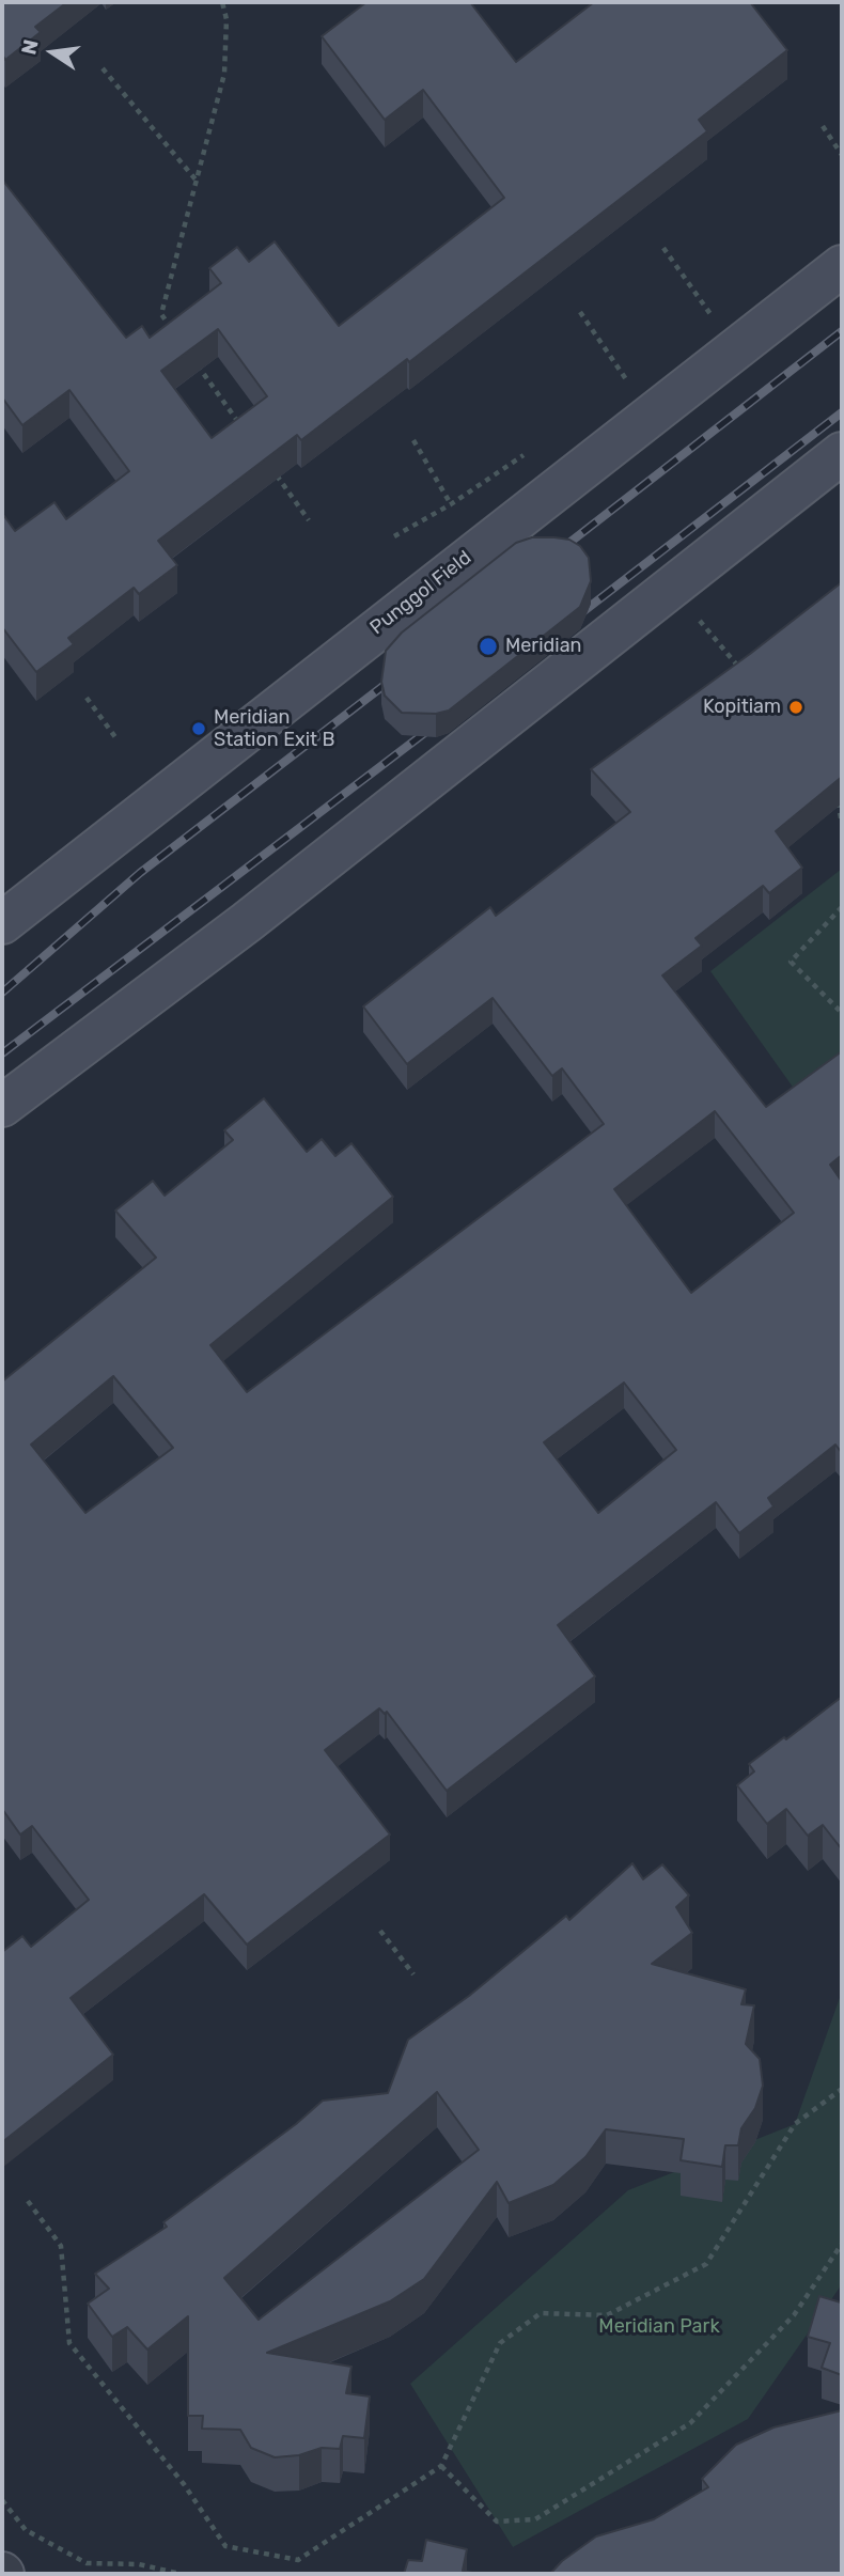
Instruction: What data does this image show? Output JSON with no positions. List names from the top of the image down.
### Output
{
  "streets": {
    "street": ["Punggol Field"]
  },
  "parks": ["Meridian Park"],
  "places": ["Meridian", "Kopitiam", "Meridian Station Exit B"],
  "north": "left"
}
